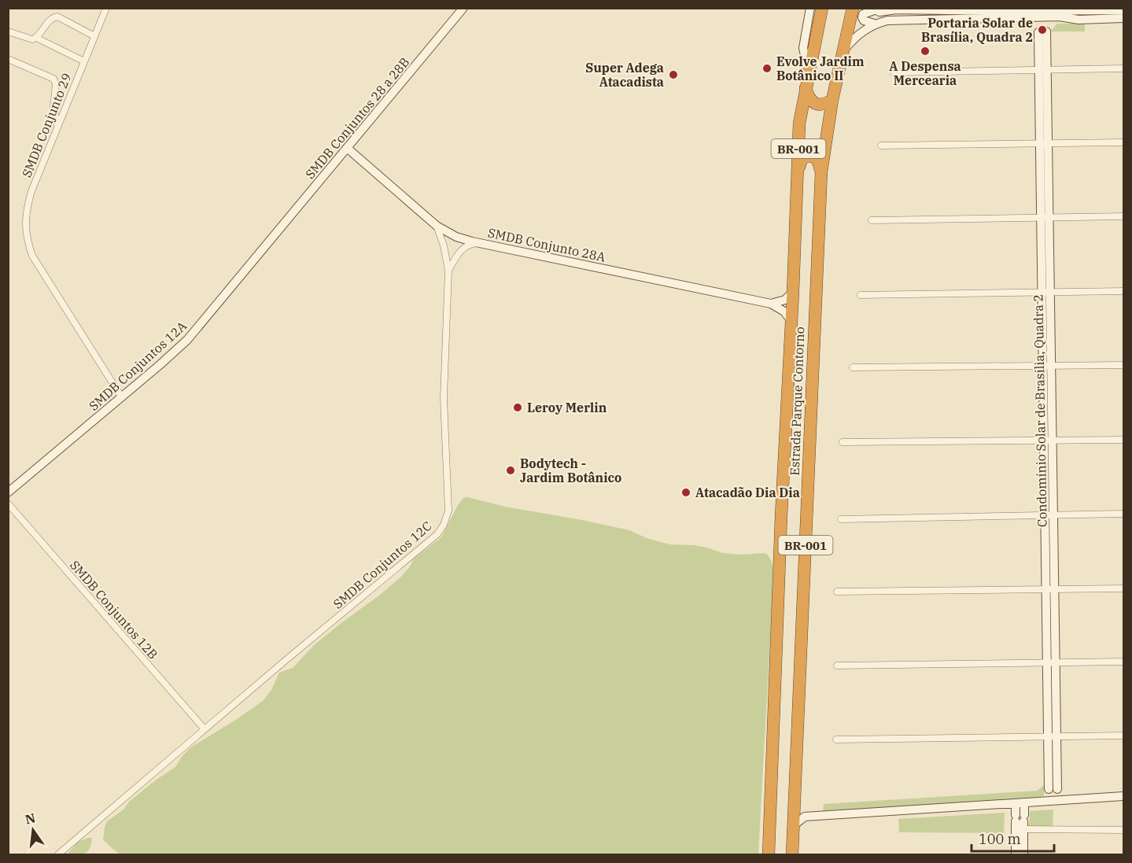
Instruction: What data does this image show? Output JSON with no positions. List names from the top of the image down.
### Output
{
  "streets": {
    "highway": ["BR-001", "Estrada Parque Contorno"],
    "street": [
      "SMDB Conjuntos 28 a 28B",
      "SMDB Conjunto 29",
      "SMDB Conjunto 28A",
      "SMDB Conjuntos 12A",
      "Condomínio Solar de Brasilia, Quadra 2",
      "SMDB Conjuntos 12C",
      "SMDB Conjuntos 12B"
    ]
  },
  "crossings": [
    ["SMDB Conjuntos 28 a 28B", "SMDB Conjunto 28A"],
    ["SMDB Conjuntos 28 a 28B", "SMDB Conjuntos 12A"],
    ["SMDB Conjunto 29", "SMDB Conjuntos 12A"],
    ["SMDB Conjunto 28A", "SMDB Conjuntos 12C"],
    ["SMDB Conjuntos 12C", "SMDB Conjuntos 12B"]
  ],
  "places": [
    "Portaria Solar de Brasília, Quadra 2",
    "A Despensa Mercearia",
    "Evolve Jardim Botânico II",
    "Super Adega Atacadista",
    "Leroy Merlin",
    "Bodytech - Jardim Botânico",
    "Atacadão Dia Dia"
  ],
  "scale_bar": "100 m",
  "north": "top"
}
